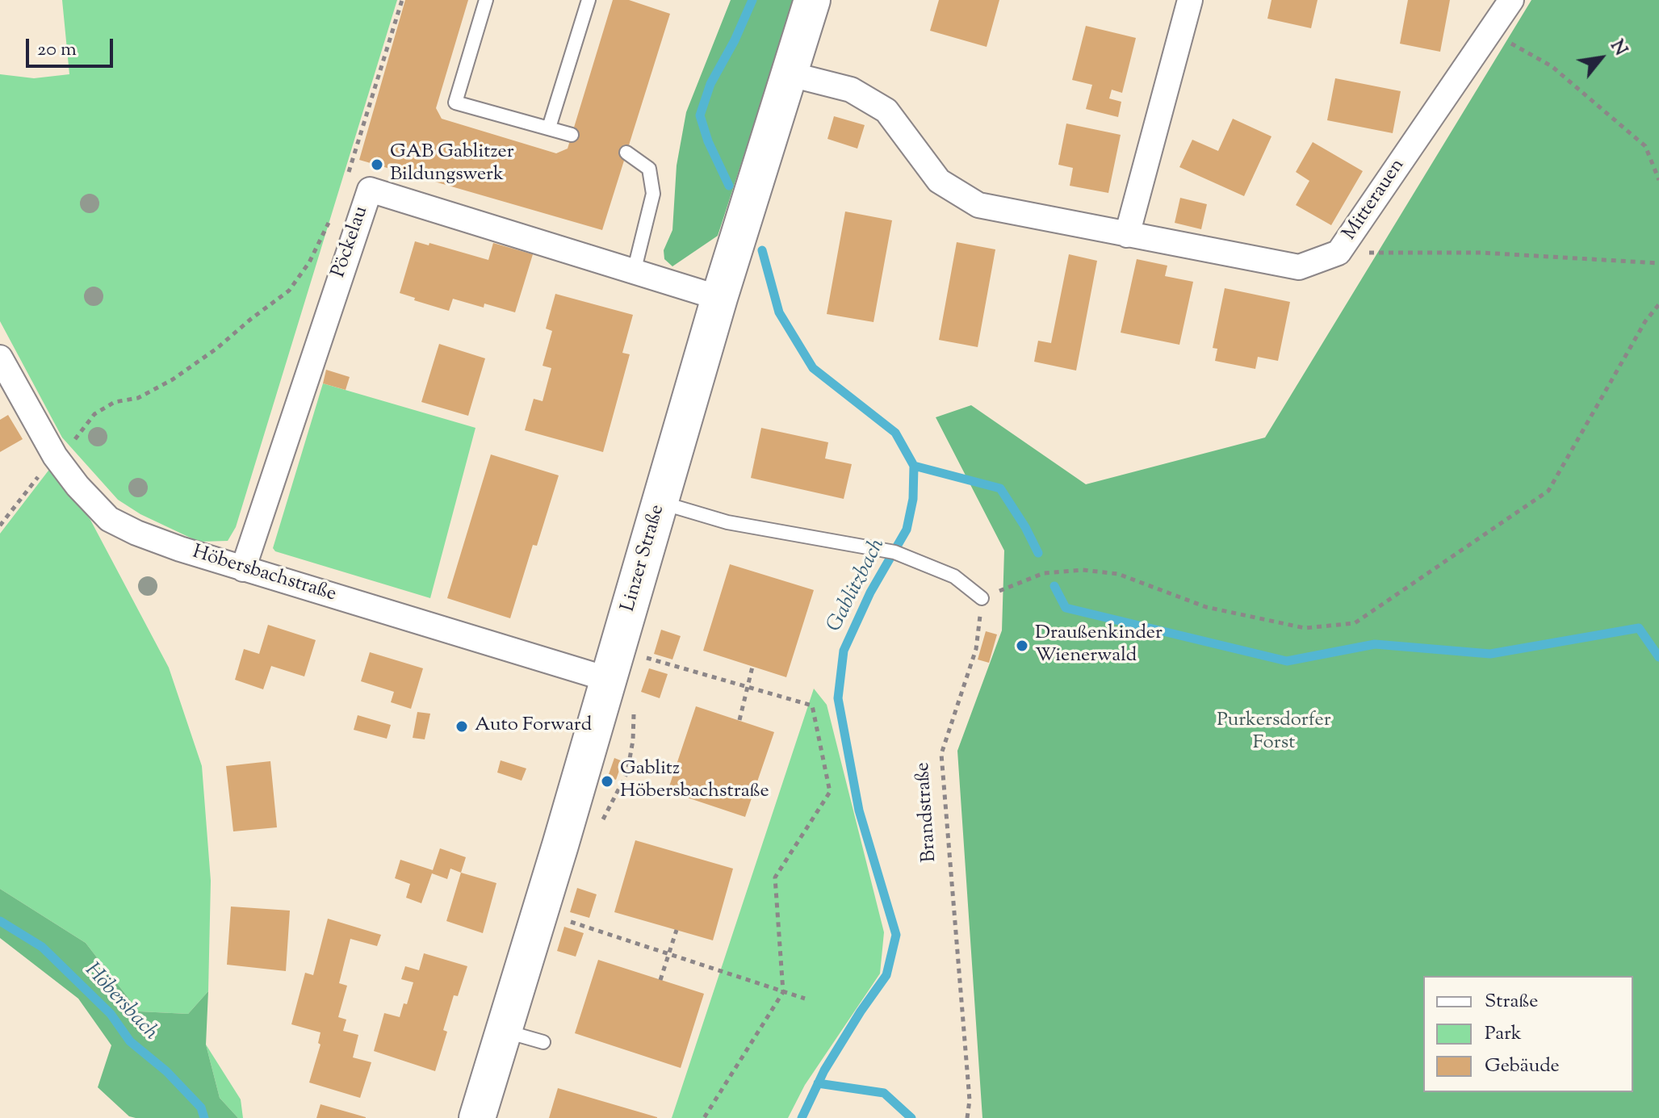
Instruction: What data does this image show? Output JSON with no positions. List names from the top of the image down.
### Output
{
  "streets": {
    "main road": ["Linzer Straße"],
    "street": ["Mitterauen", "Pöckelau", "Höbersbachstraße"],
    "path": ["Brandstraße"]
  },
  "crossings": [
    ["Mitterauen", "Linzer Straße"],
    ["Pöckelau", "Linzer Straße"],
    ["Pöckelau", "Höbersbachstraße"],
    ["Linzer Straße", "Höbersbachstraße"]
  ],
  "water": ["Gablitzbach", "Höbersbach"],
  "parks": ["Purkersdorfer Forst"],
  "places": [
    "GAB Gablitzer Bildungswerk",
    "Draußenkinder Wienerwald",
    "Auto Forward",
    "Gablitz Höbersbachstraße"
  ],
  "legend": ["Straße", "Park", "Gebäude"],
  "scale_bar": "20 m",
  "north": "top right"
}
